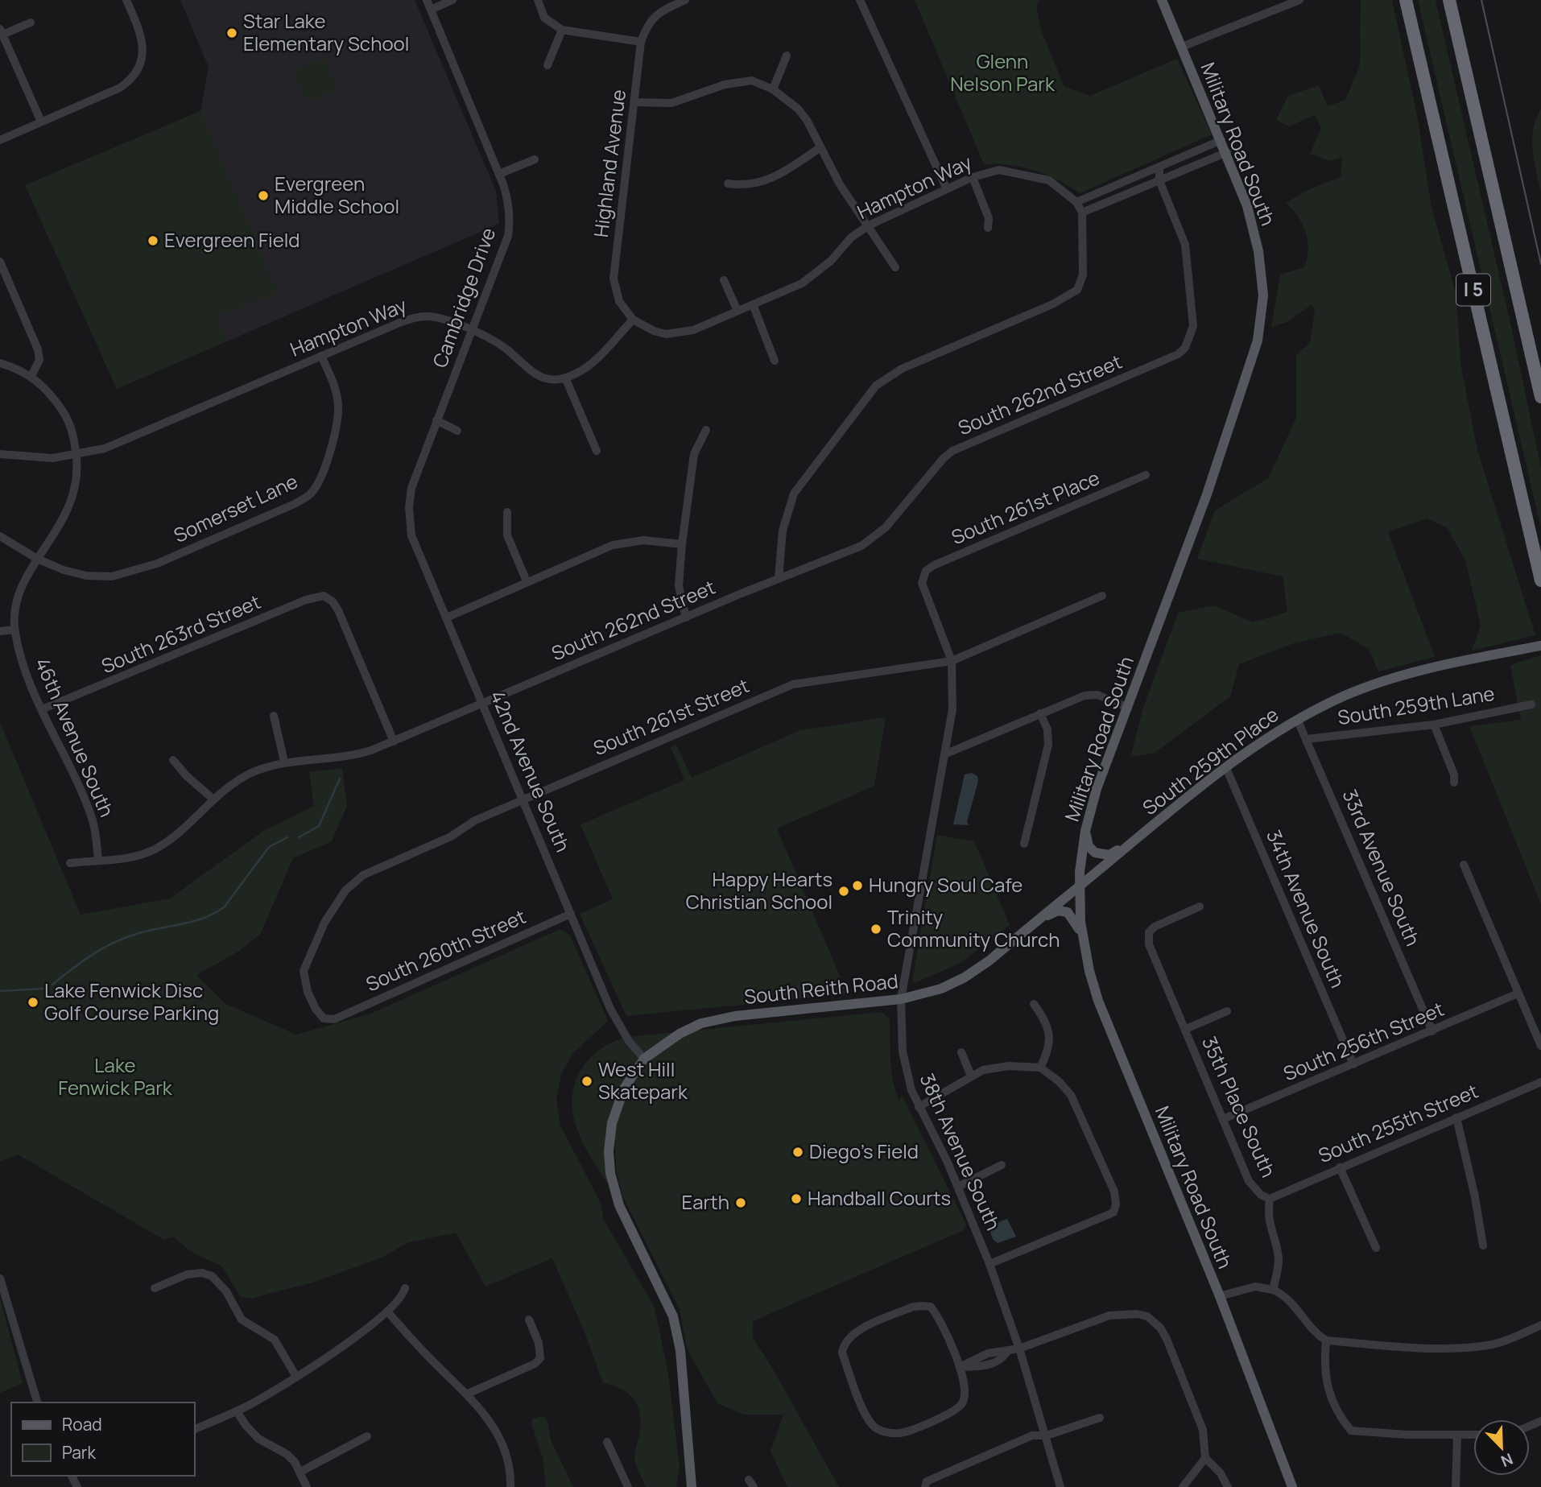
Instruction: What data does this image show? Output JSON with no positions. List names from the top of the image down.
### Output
{
  "streets": {
    "highway": ["I 5"],
    "main road": ["Military Road South", "South 259th Place", "South Reith Road"],
    "street": [
      "Highland Avenue",
      "Hampton Way",
      "Cambridge Drive",
      "South 262nd Street",
      "South 261st Place",
      "Somerset Lane",
      "South 263rd Street",
      "South 259th Lane",
      "South 261st Street",
      "46th Avenue South",
      "42nd Avenue South",
      "33rd Avenue South",
      "34th Avenue South",
      "South 260th Street",
      "South 256th Street",
      "35th Place South",
      "South 255th Street",
      "38th Avenue South"
    ]
  },
  "crossings": [
    ["Military Road South", "South 259th Place"],
    ["Military Road South", "South Reith Road"],
    ["Highland Avenue", "Hampton Way"],
    ["Hampton Way", "Cambridge Drive"],
    ["Hampton Way", "Somerset Lane"],
    ["Cambridge Drive", "42nd Avenue South"],
    ["South 262nd Street", "South 263rd Street"],
    ["South 262nd Street", "46th Avenue South"],
    ["South 262nd Street", "42nd Avenue South"],
    ["South 261st Place", "38th Avenue South"],
    ["South 263rd Street", "46th Avenue South"],
    ["South 259th Lane", "33rd Avenue South"],
    ["South 261st Street", "42nd Avenue South"],
    ["South 261st Street", "South 260th Street"],
    ["South 261st Street", "38th Avenue South"],
    ["South 259th Place", "33rd Avenue South"],
    ["South 259th Place", "34th Avenue South"],
    ["South 259th Place", "South Reith Road"],
    ["42nd Avenue South", "South 260th Street"],
    ["42nd Avenue South", "South Reith Road"],
    ["33rd Avenue South", "South 256th Street"],
    ["34th Avenue South", "South 256th Street"],
    ["South Reith Road", "38th Avenue South"],
    ["South 256th Street", "35th Place South"],
    ["35th Place South", "South 255th Street"]
  ],
  "parks": ["Glenn Nelson Park", "Lake Fenwick Park"],
  "places": [
    "Star Lake Elementary School",
    "Evergreen Middle School",
    "Evergreen Field",
    "Hungry Soul Cafe",
    "Happy Hearts Christian School",
    "Trinity Community Church",
    "Lake Fenwick Disc Golf Course Parking",
    "West Hill Skatepark",
    "Diego's Field",
    "Handball Courts",
    "Earth"
  ],
  "legend": ["Road", "Park"],
  "north": "bottom right"
}
